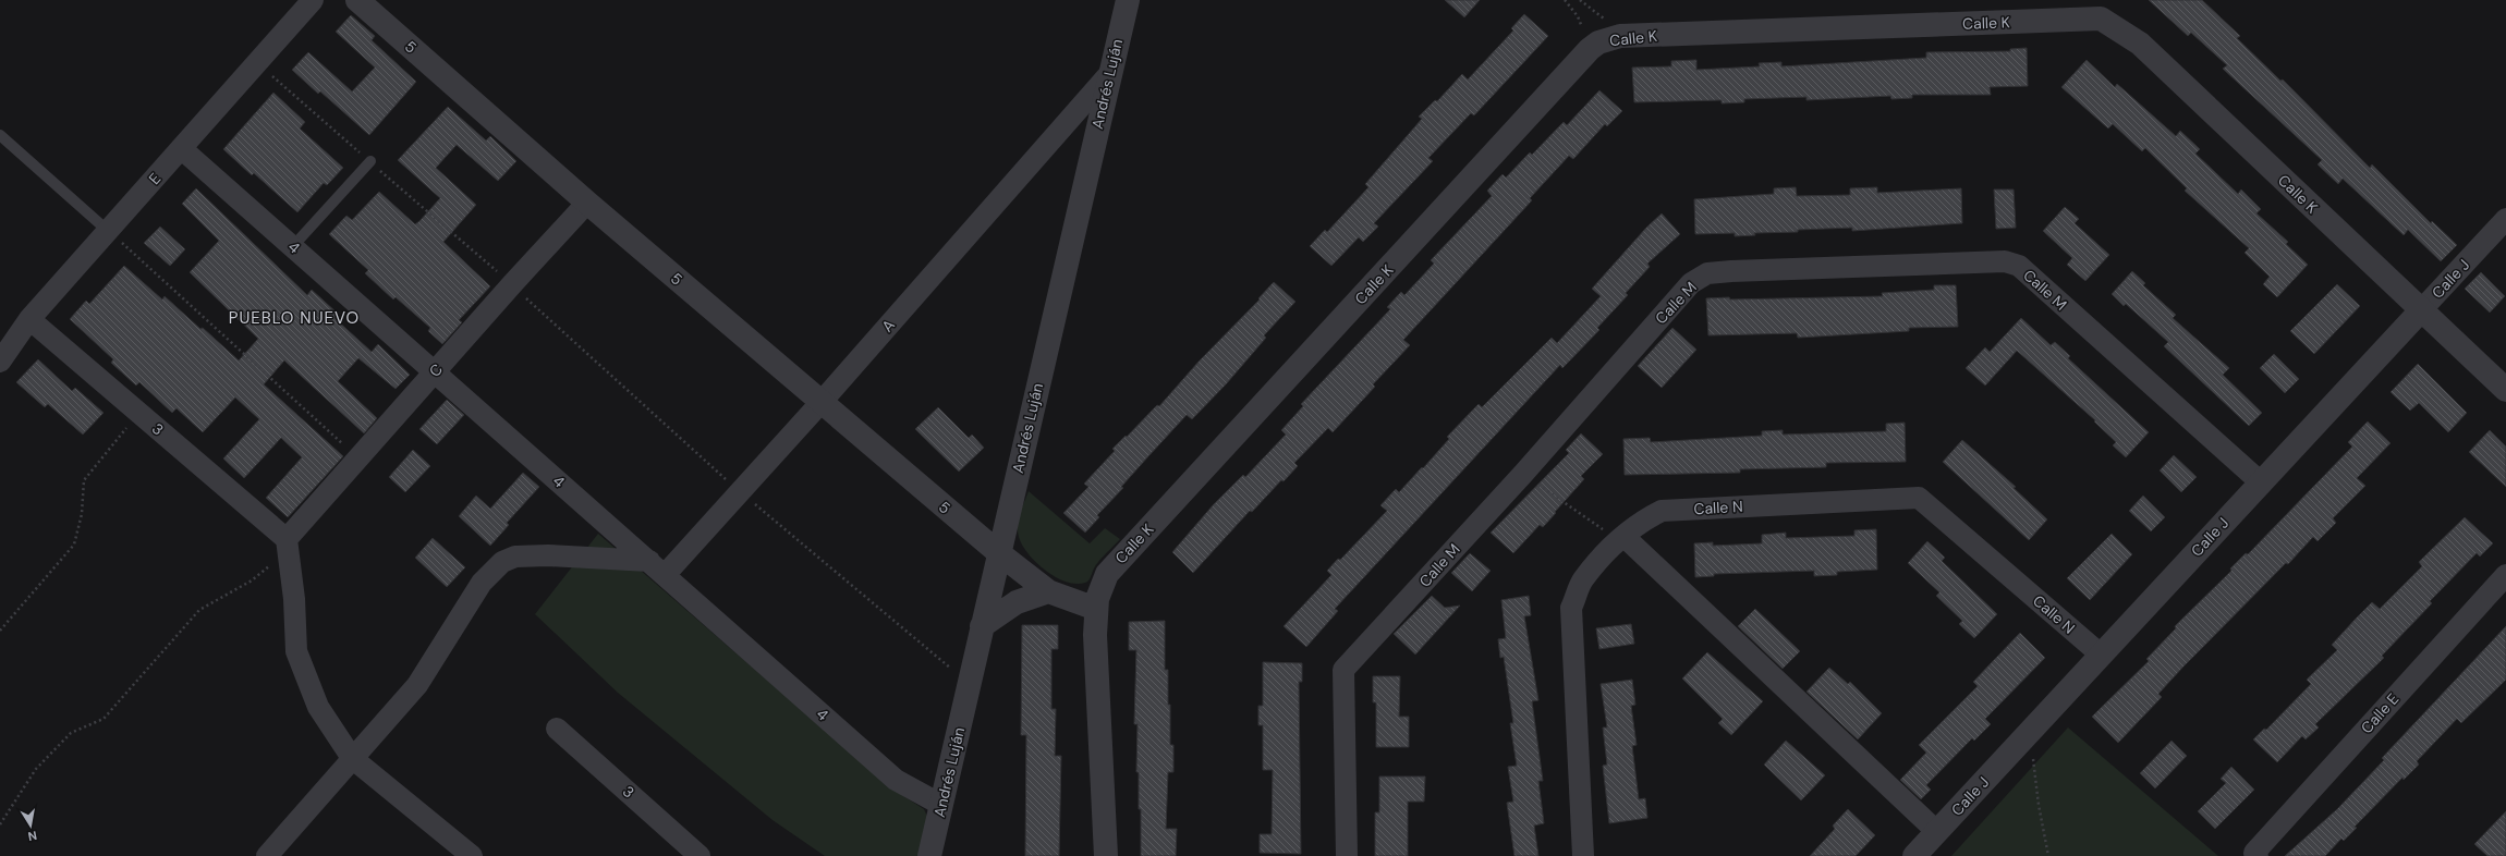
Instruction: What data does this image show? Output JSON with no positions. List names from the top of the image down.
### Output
{
  "streets": {
    "street": [
      "Calle K",
      "5",
      "Andrés Luján",
      "E",
      "4",
      "Calle J",
      "Calle M",
      "A",
      "C",
      "3",
      "Calle N",
      "Calle E"
    ]
  },
  "crossings": [
    ["Calle K", "5"],
    ["Calle K", "Calle J"],
    ["5", "Andrés Luján"],
    ["5", "A"],
    ["5", "C"],
    ["Andrés Luján", "4"],
    ["Andrés Luján", "A"],
    ["E", "4"],
    ["E", "3"],
    ["4", "A"],
    ["4", "C"],
    ["Calle J", "Calle M"],
    ["Calle J", "Calle N"],
    ["C", "3"]
  ],
  "districts": ["PUEBLO NUEVO"],
  "north": "bottom"
}
